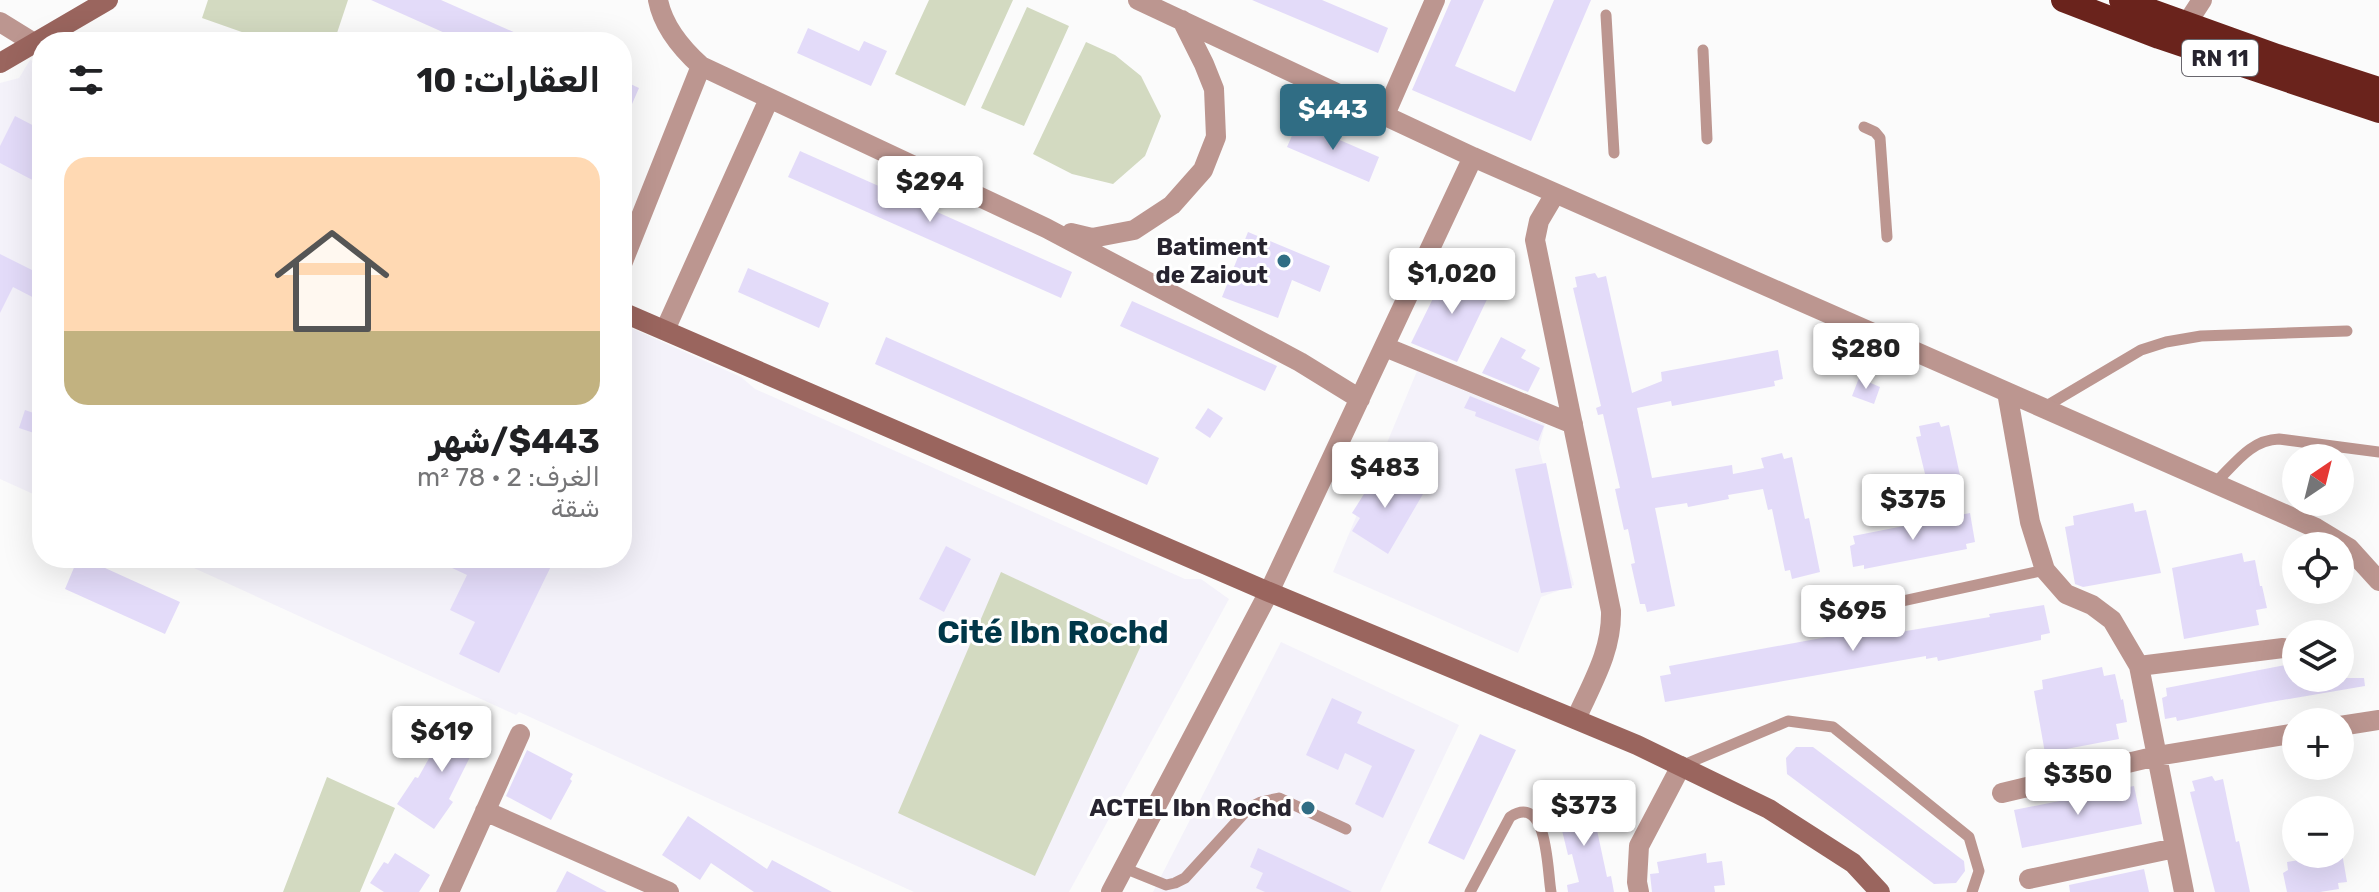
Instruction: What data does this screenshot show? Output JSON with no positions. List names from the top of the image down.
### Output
{
  "streets": {
    "highway": ["RN 11"]
  },
  "districts": ["Cité Ibn Rochd"],
  "places": ["Batiment de Zaiout", "ACTEL Ibn Rochd"],
  "north": "top right",
  "page": {
    "heading": "العقارات: 10",
    "price": [
      "$443",
      "$294",
      "$1,020",
      "$280",
      "$483",
      "$375",
      "$695",
      "$619",
      "$350",
      "$373"
    ],
    "list": [
      {
        "name": "$443/شهر",
        "note": "الغرف: 2 · 78 m² · شقة"
      }
    ],
    "map_buttons": ["+", "−"]
  }
}
